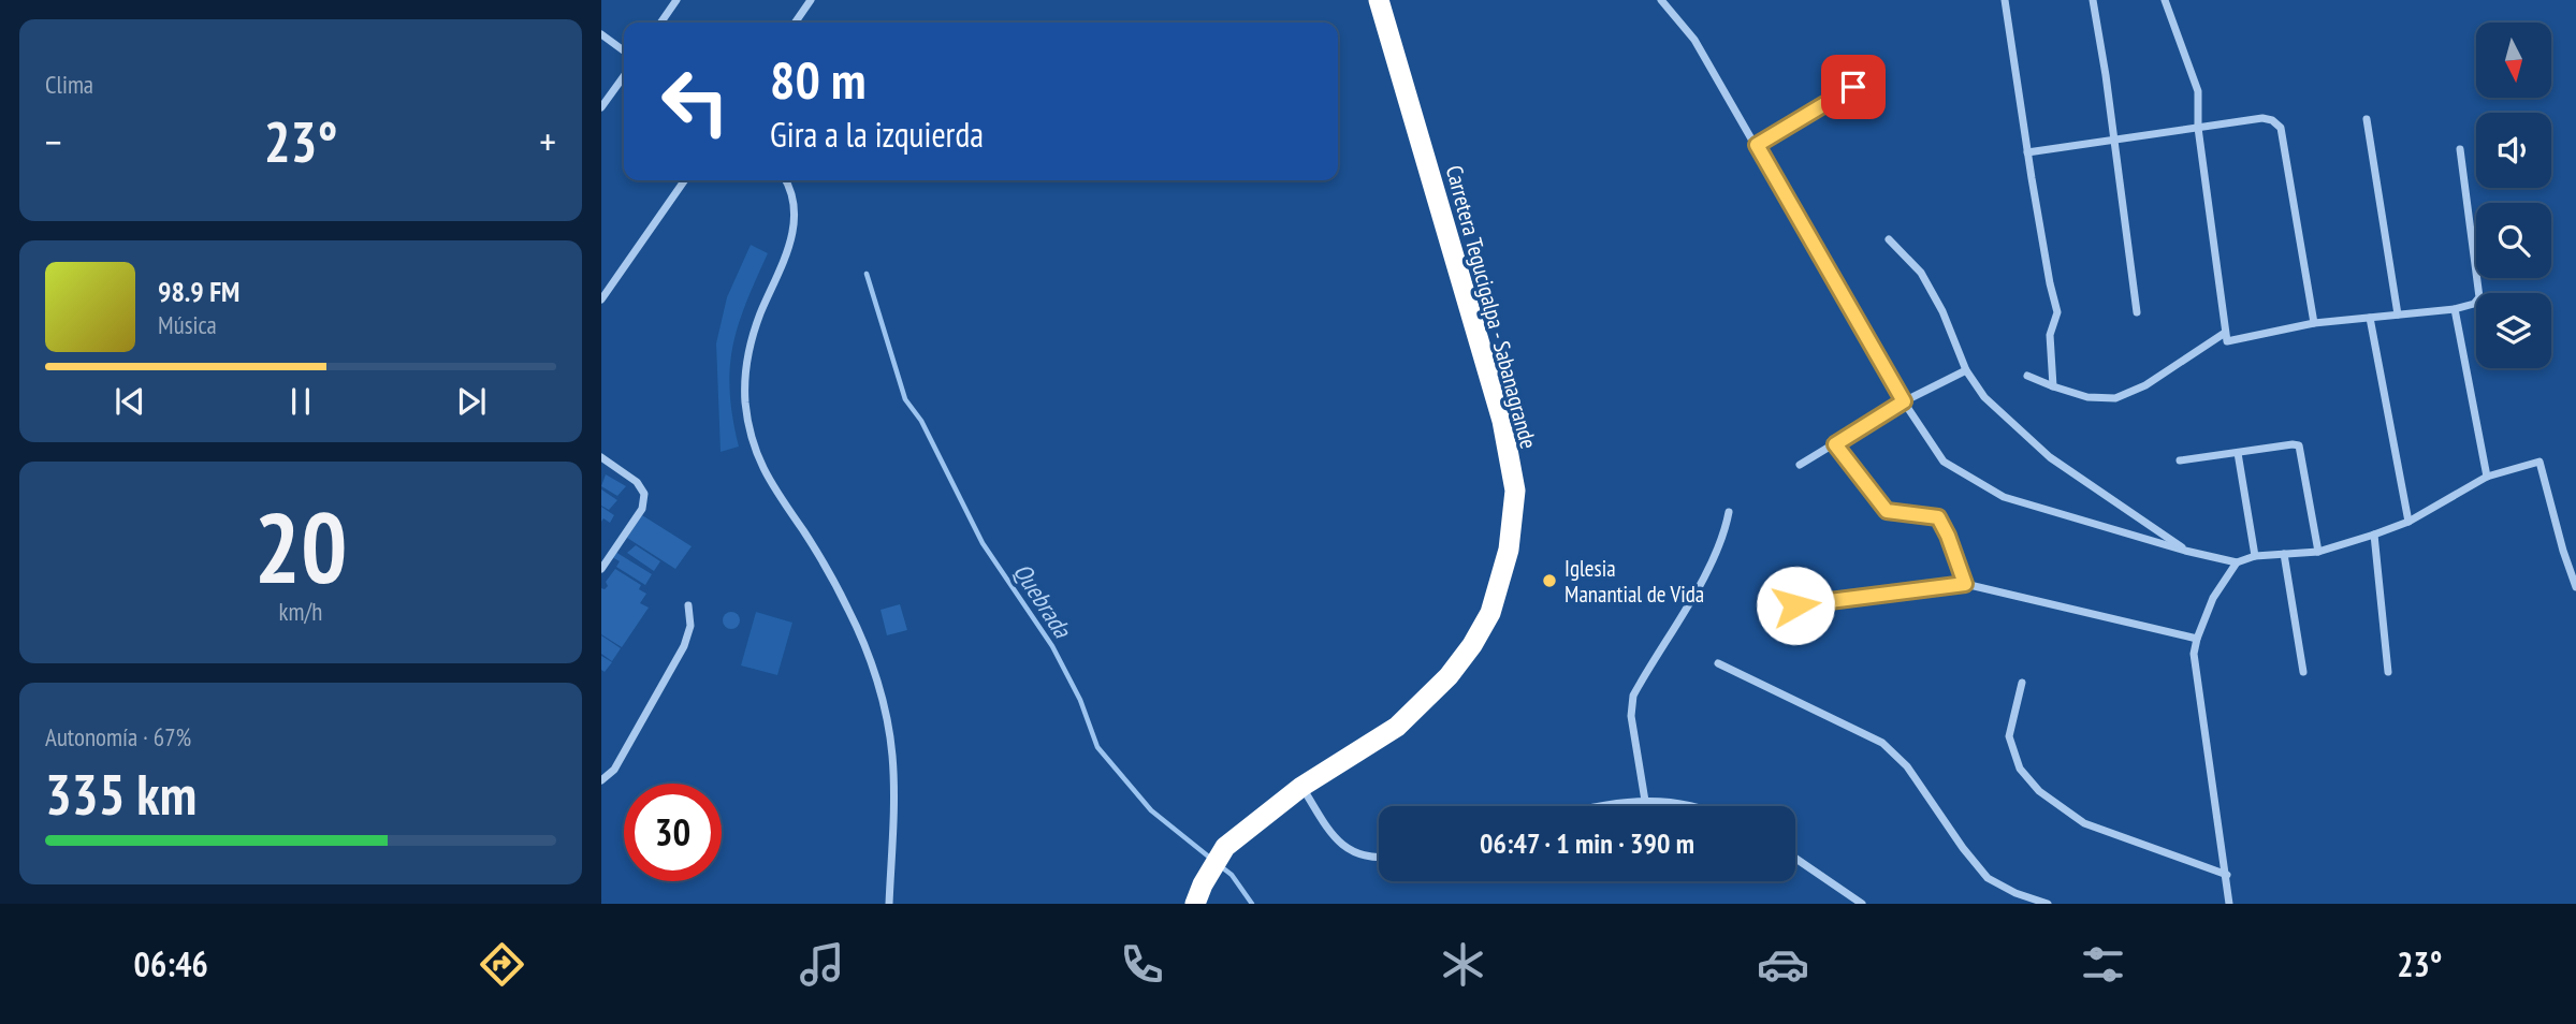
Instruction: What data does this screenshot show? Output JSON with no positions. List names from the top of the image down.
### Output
{
  "streets": {
    "highway": ["Carretera Tegucigalpa - Sabanagrande"]
  },
  "water": ["Quebrada"],
  "places": ["Iglesia Manantial de Vida"],
  "north": "bottom",
  "page": {
    "tile": [
      "Clima",
      ["20", "km/h"],
      ["Autonomía · 67%", "335 km"]
    ],
    "turn": ["80 m", "Gira a la izquierda"],
    "heat": ["−", "23°", "+"],
    "song": ["98.9 FM", "Música"],
    "limit": "30",
    "trip": "06:47 · 1 min · 390 m",
    "tabs": ["06:46", "23°"]
  }
}
